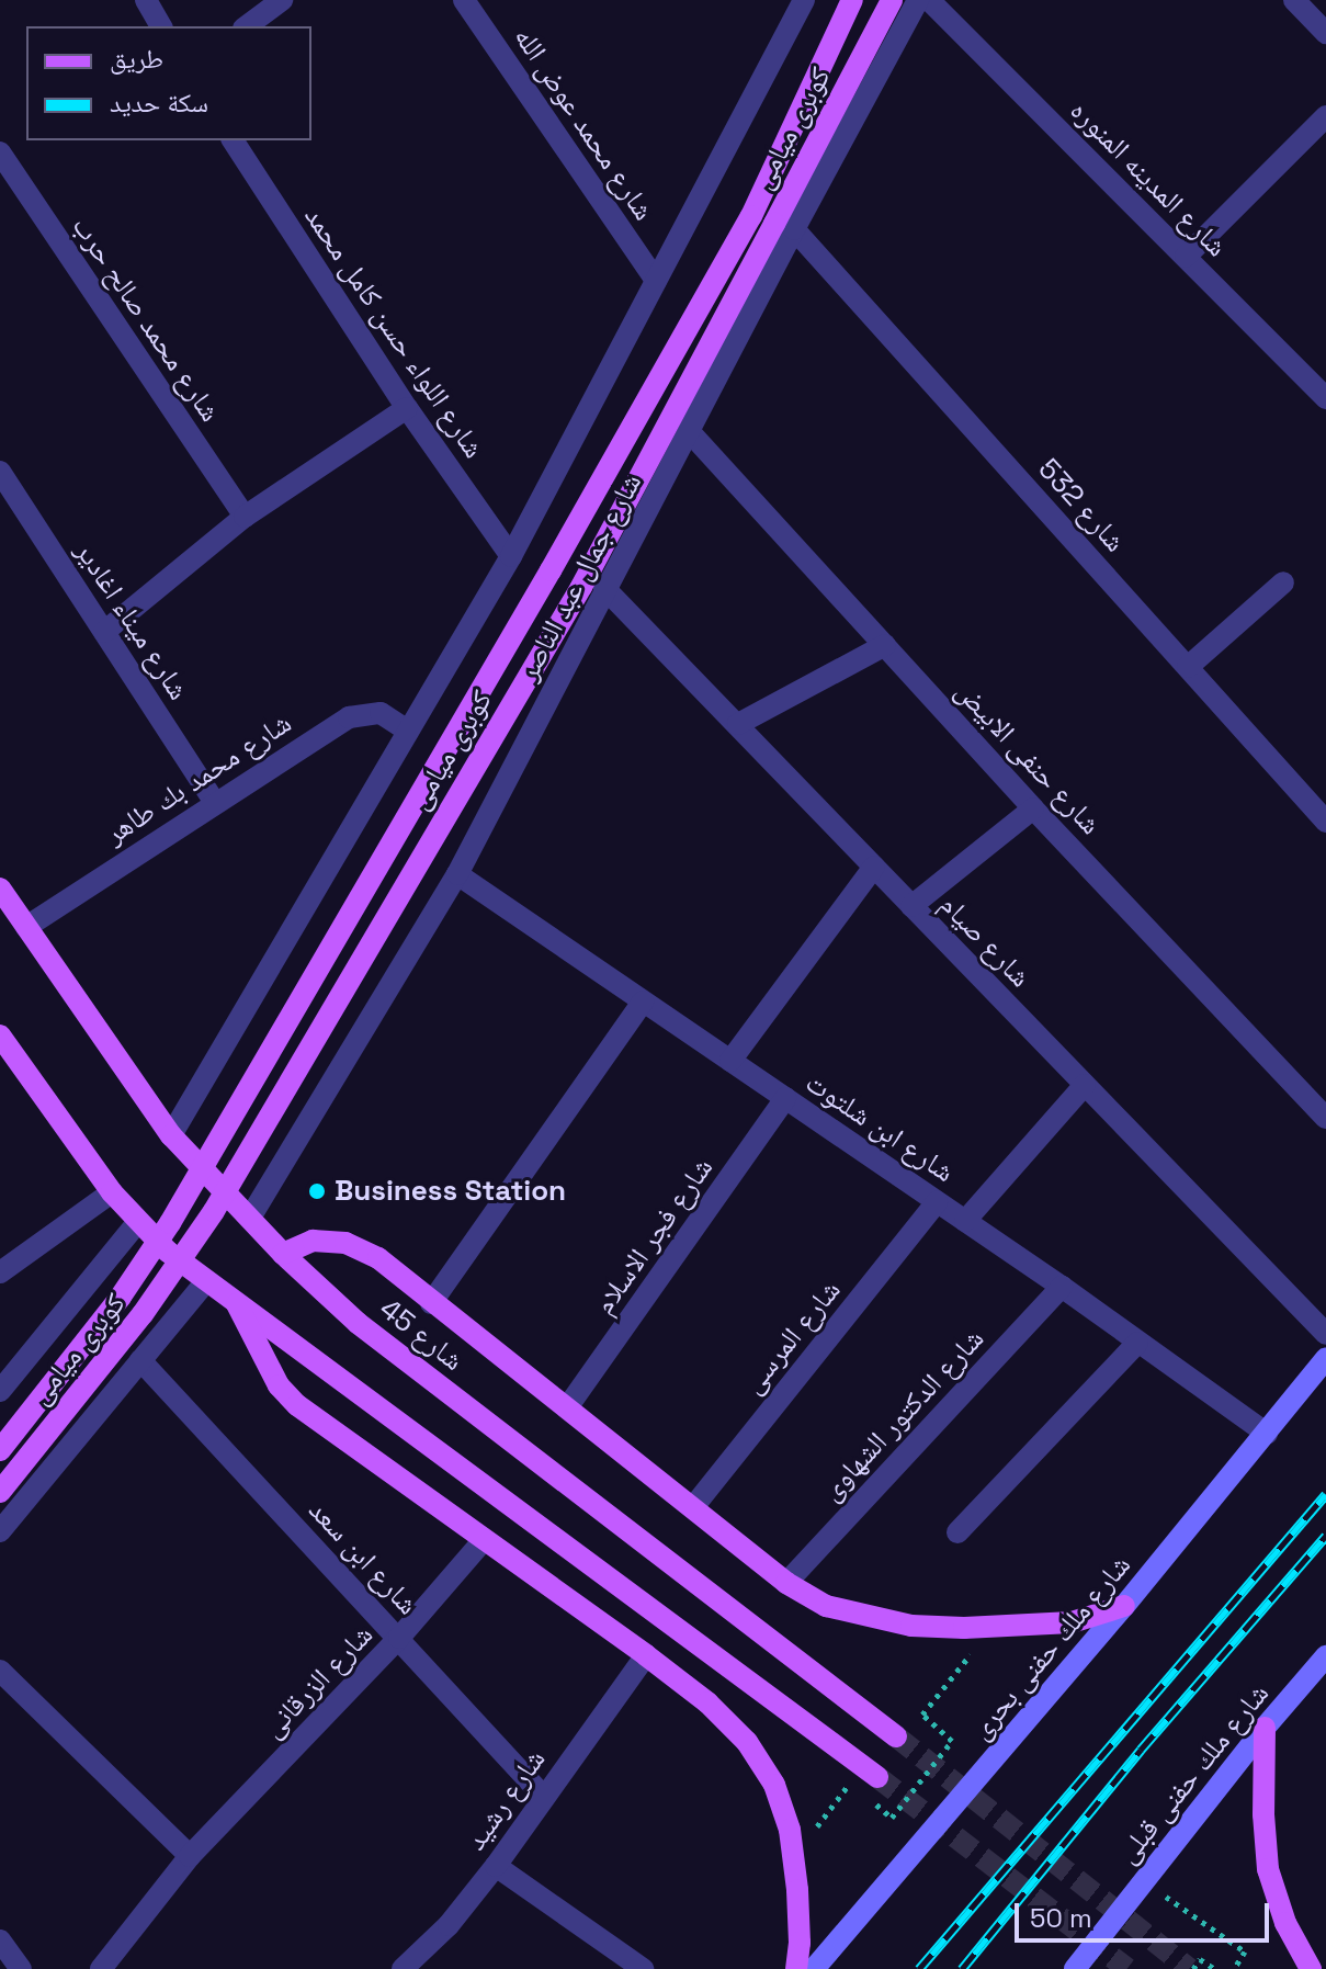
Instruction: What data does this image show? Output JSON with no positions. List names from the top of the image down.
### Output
{
  "streets": {
    "main road": ["كوبرى ميامى", "شارع 45"],
    "street": [
      "شارع محمد عوض الله",
      "شارع المدينه المنوره",
      "شارع محمد صالح حرب",
      "شارع اللواء حسن كامل محمد",
      "شارع 532",
      "شارع جمال عبد الناصر",
      "شارع ميناء اغادير",
      "شارع حنفى الابيض",
      "شارع محمد بك طاهر",
      "شارع صيام",
      "شارع ابن شلتوت",
      "شارع فجر الاسلام",
      "شارع المرسى",
      "شارع الدكتور الشهاوى",
      "شارع ابن سعد",
      "شارع ملك حفنى بحرى",
      "شارع الزرقانى",
      "شارع ملك حفنى قبلى",
      "شارع رشيد"
    ]
  },
  "crossings": [
    ["كوبرى ميامى", "شارع 532"],
    ["كوبرى ميامى", "شارع جمال عبد الناصر"],
    ["شارع 532", "شارع جمال عبد الناصر"],
    ["شارع جمال عبد الناصر", "شارع حنفى الابيض"],
    ["شارع جمال عبد الناصر", "شارع صيام"],
    ["شارع جمال عبد الناصر", "شارع ابن شلتوت"],
    ["شارع جمال عبد الناصر", "شارع 45"],
    ["شارع ميناء اغادير", "شارع محمد بك طاهر"],
    ["شارع محمد بك طاهر", "شارع 45"],
    ["شارع ابن شلتوت", "شارع فجر الاسلام"],
    ["شارع ابن شلتوت", "شارع المرسى"],
    ["شارع ابن شلتوت", "شارع الدكتور الشهاوى"],
    ["شارع ابن شلتوت", "شارع ملك حفنى بحرى"],
    ["شارع ابن سعد", "شارع الزرقانى"],
    ["شارع ابن سعد", "شارع رشيد"]
  ],
  "places": ["Business Station"],
  "legend": ["طريق", "سكة حديد"],
  "scale_bar": "50 m"
}
